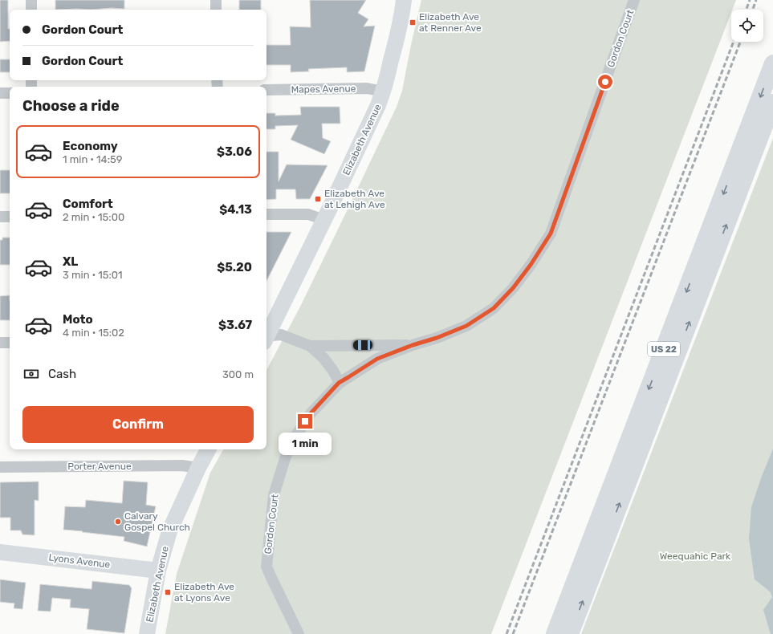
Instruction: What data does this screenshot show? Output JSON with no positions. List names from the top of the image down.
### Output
{
  "streets": {
    "highway": ["US 22"],
    "main road": ["Elizabeth Avenue", "Lyons Avenue"],
    "street": ["Gordon Court", "Mapes Avenue", "Porter Avenue"]
  },
  "crossings": [
    ["Mapes Avenue", "Elizabeth Avenue"],
    ["Elizabeth Avenue", "Porter Avenue"],
    ["Elizabeth Avenue", "Lyons Avenue"]
  ],
  "parks": ["Weequahic Park"],
  "places": {
    "transit": ["Elizabeth Ave at Renner Ave", "Elizabeth Ave at Lehigh Ave", "Elizabeth Ave at Lyons Ave"],
    "other": ["Calvary Gospel Church"]
  },
  "page": {
    "banner": ["Gordon Court", "Gordon Court"],
    "heading": "Choose a ride",
    "list": [
      {
        "name": "Economy",
        "note": "1 min · 14:59",
        "value": "$3.06"
      },
      {
        "name": "Comfort",
        "note": "2 min · 15:00",
        "value": "$4.13"
      },
      {
        "name": "XL",
        "note": "3 min · 15:01",
        "value": "$5.20"
      },
      {
        "name": "Moto",
        "note": "4 min · 15:02",
        "value": "$3.67"
      }
    ],
    "pay": ["Cash", "300 m"],
    "buttons": "Confirm",
    "bubble": "1 min"
  }
}
